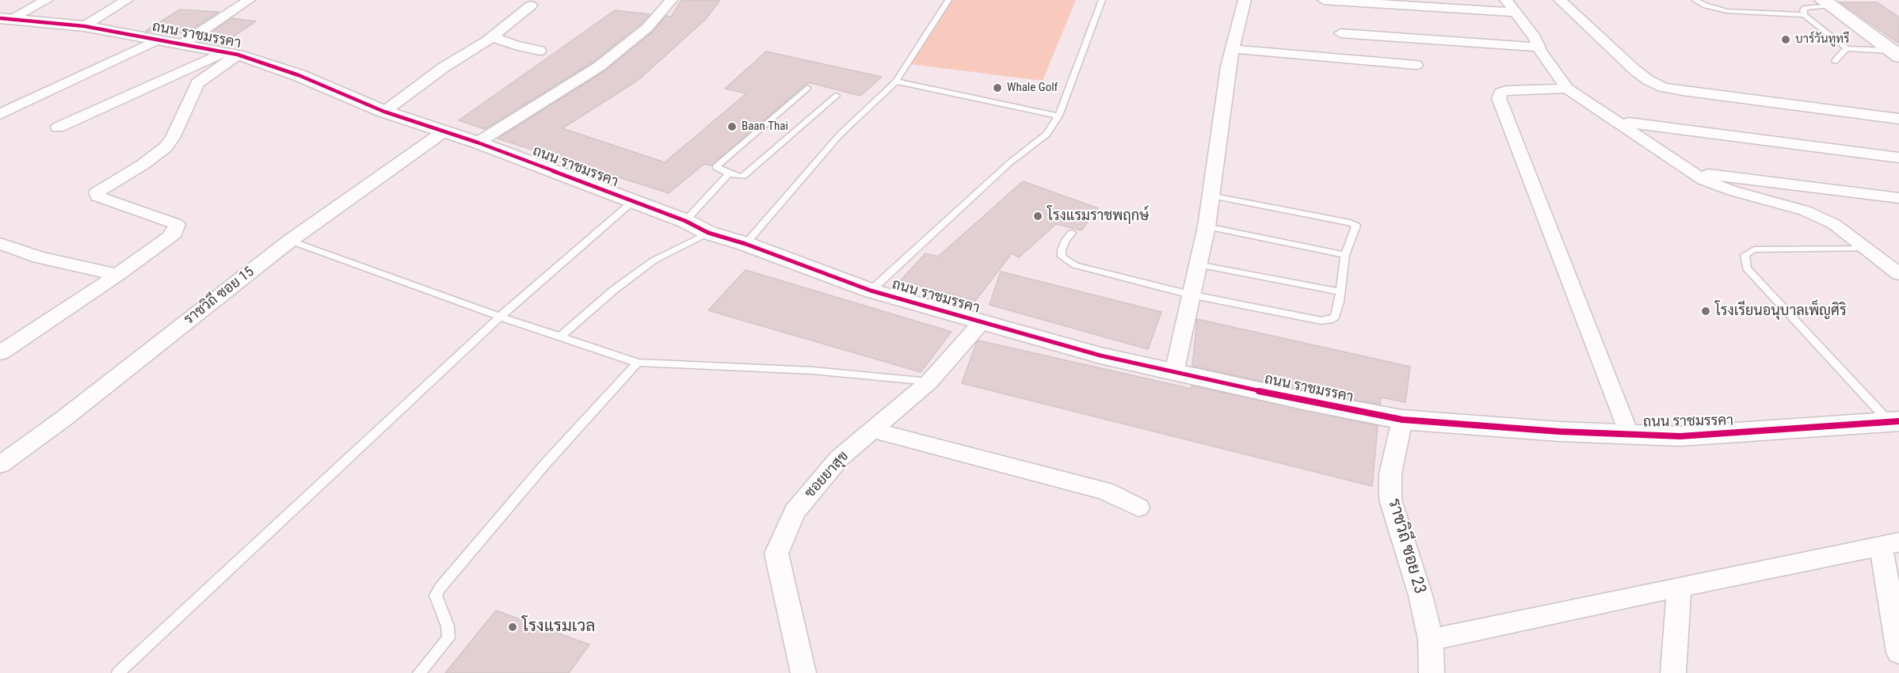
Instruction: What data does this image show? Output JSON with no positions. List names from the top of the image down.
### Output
{
  "streets": {
    "street": [
      "ถนน ราชมรรคา",
      "ราชวิถี ซอย 15",
      "ซอยยาสุข",
      "ราชวิถี ซอย 23"
    ]
  },
  "crossings": [
    ["ถนน ราชมรรคา", "ราชวิถี ซอย 15"],
    ["ถนน ราชมรรคา", "ซอยยาสุข"],
    ["ถนน ราชมรรคา", "ราชวิถี ซอย 23"]
  ],
  "places": [
    "บาร์วันทูทรี",
    "Whale Golf",
    "Baan Thai",
    "โรงแรมราชพฤกษ์",
    "โรงเรียนอนุบาลเพ็ญศิริ",
    "โรงแรมเวล"
  ]
}
